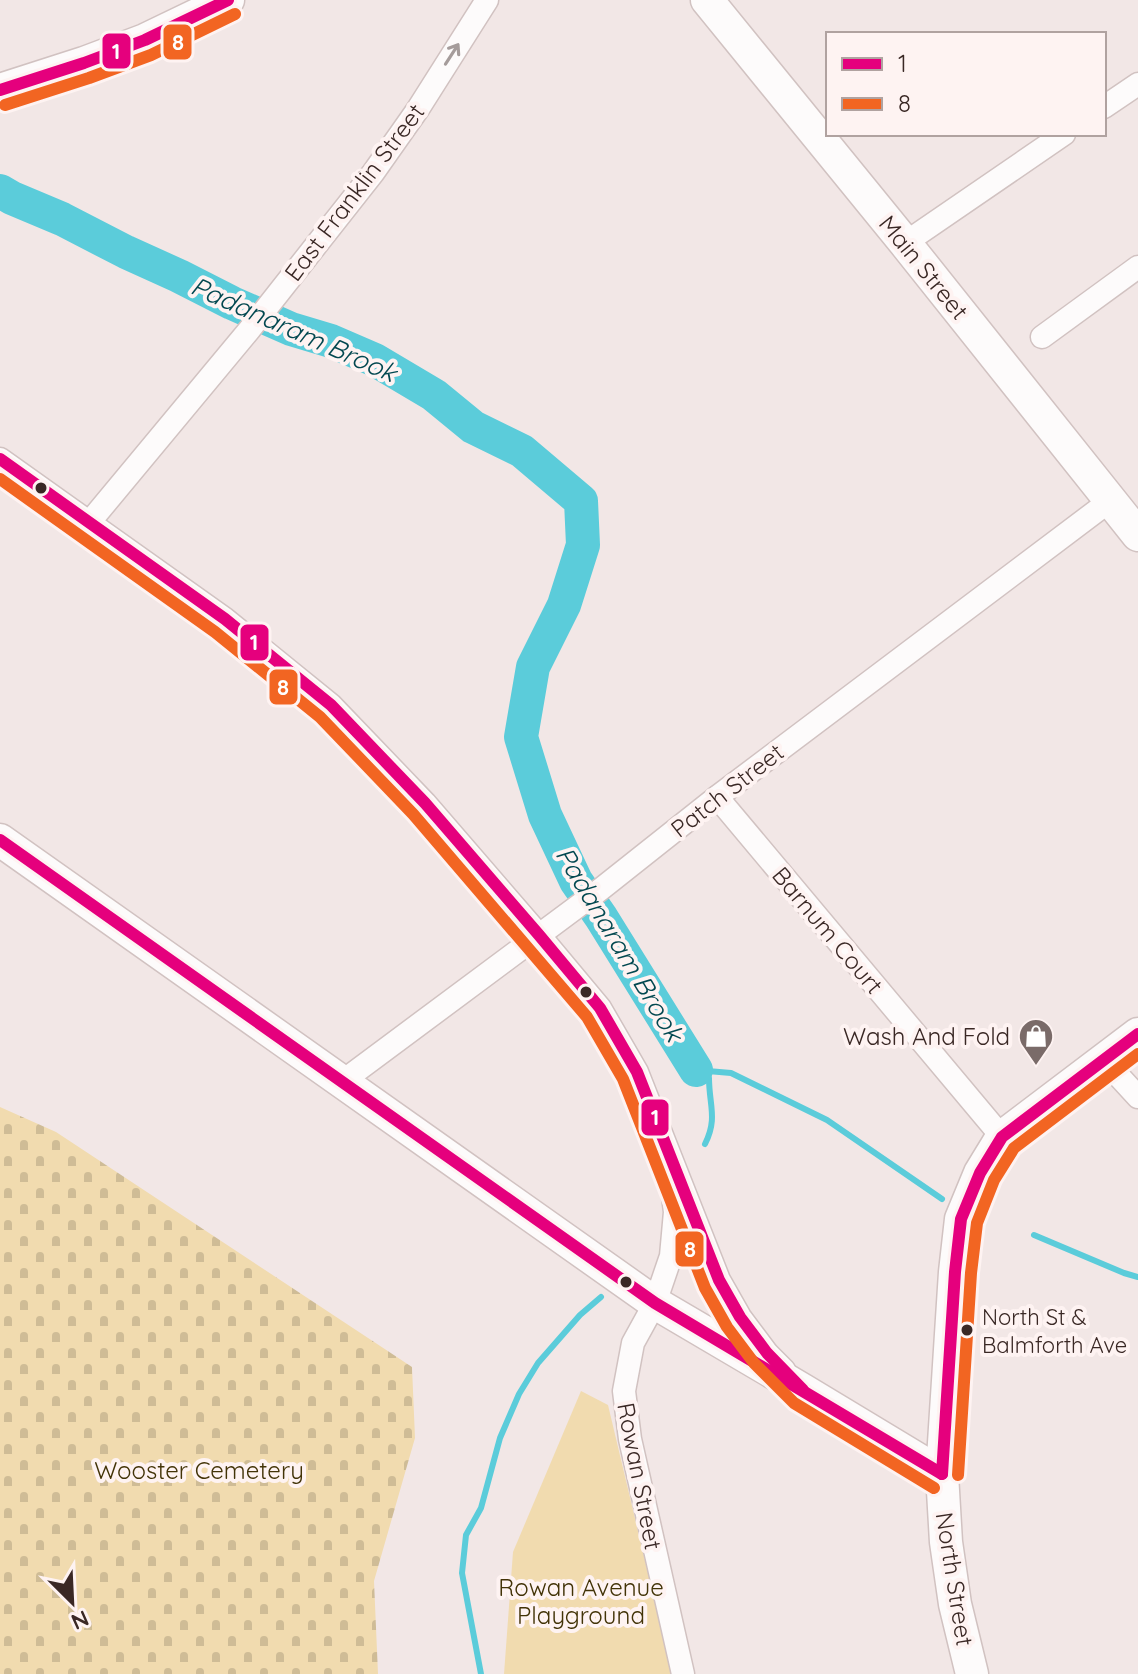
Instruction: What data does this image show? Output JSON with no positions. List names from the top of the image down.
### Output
{
  "streets": {
    "main road": ["Main Street", "North Street"],
    "street": [
      "East Franklin Street",
      "Patch Street",
      "Barnum Court",
      "Rowan Street"
    ]
  },
  "crossings": [
    ["East Franklin Street", "Rowan Street"],
    ["Main Street", "Patch Street"],
    ["Patch Street", "Barnum Court"],
    ["Patch Street", "Rowan Street"],
    ["Barnum Court", "North Street"]
  ],
  "one_way": ["East Franklin Street"],
  "water": ["Padanaram Brook"],
  "parks": ["Wooster Cemetery", "Rowan Avenue Playground"],
  "places": {
    "shop": ["Wash And Fold"],
    "other": ["North St & Balmforth Ave"]
  },
  "lines": ["transit line 1", "transit line 8"],
  "legend": ["1", "8"],
  "north": "bottom right"
}
